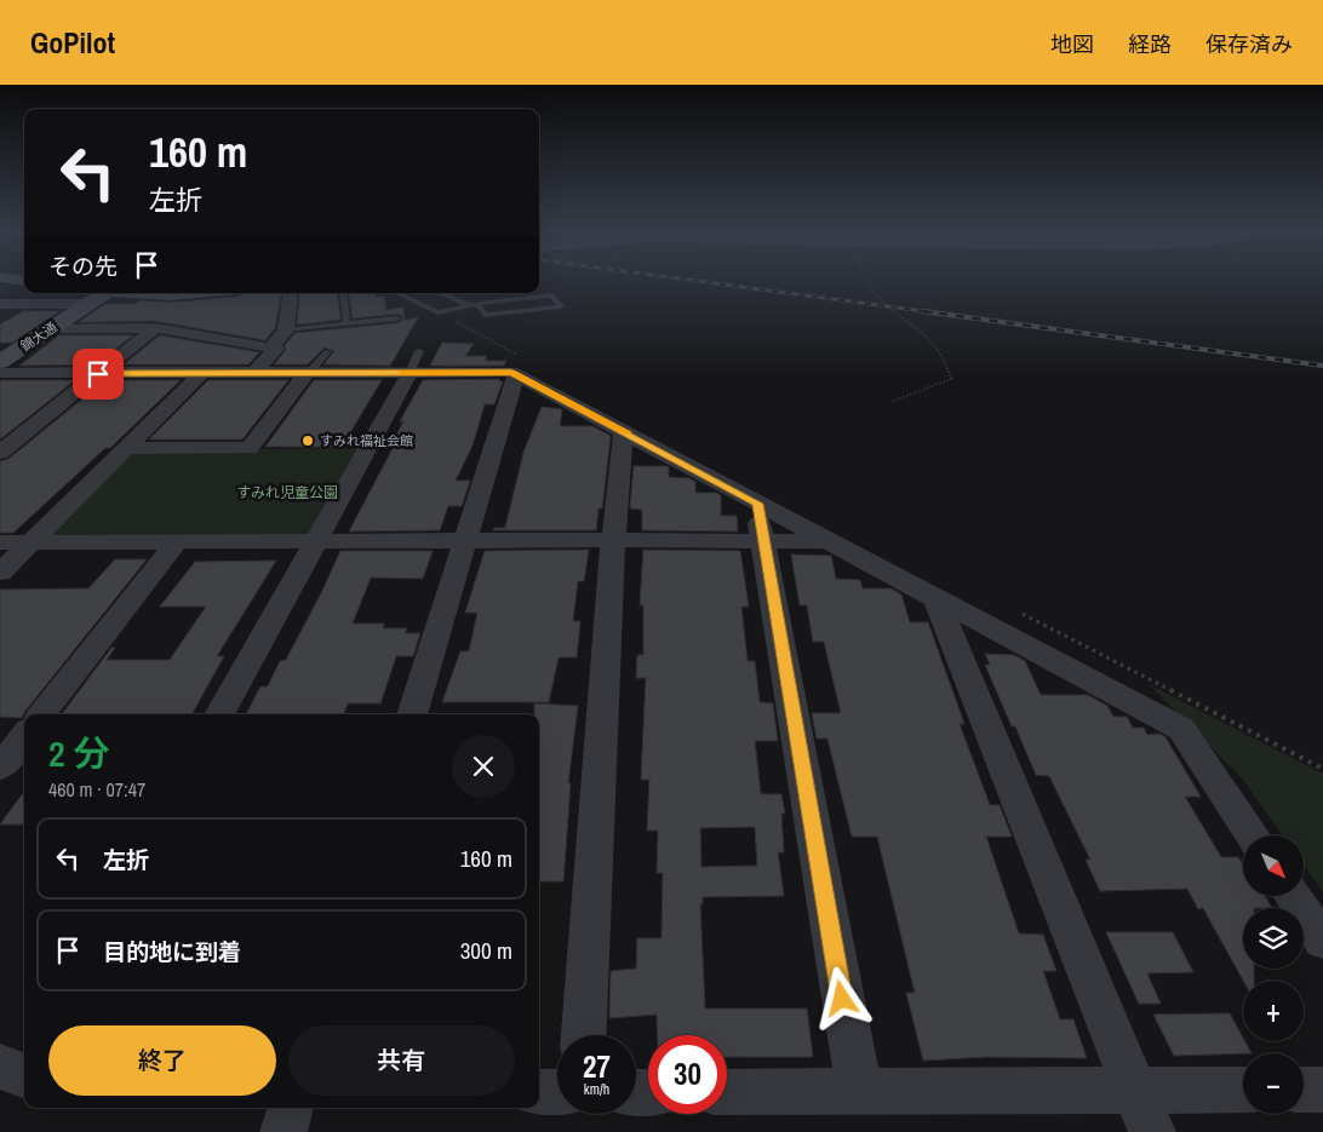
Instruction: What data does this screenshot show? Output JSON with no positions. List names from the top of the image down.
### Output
{
  "streets": {
    "main road": ["錦大通"]
  },
  "parks": ["すみれ児童公園"],
  "places": ["すみれ福祉会館"],
  "north": "bottom right",
  "page": {
    "header": "GoPilot",
    "nav": ["地図", "経路", "保存済み"],
    "turn": ["160 m", "左折"],
    "then": "その先",
    "heading": ["2 分", "460 m · 07:47"],
    "list": [
      {
        "name": "左折",
        "value": "160 m"
      },
      {
        "name": "目的地に到着",
        "value": "300 m"
      }
    ],
    "map_buttons": ["+", "−"],
    "buttons": ["終了", "共有"],
    "speed": "27 km/h",
    "limit": "30"
  }
}
